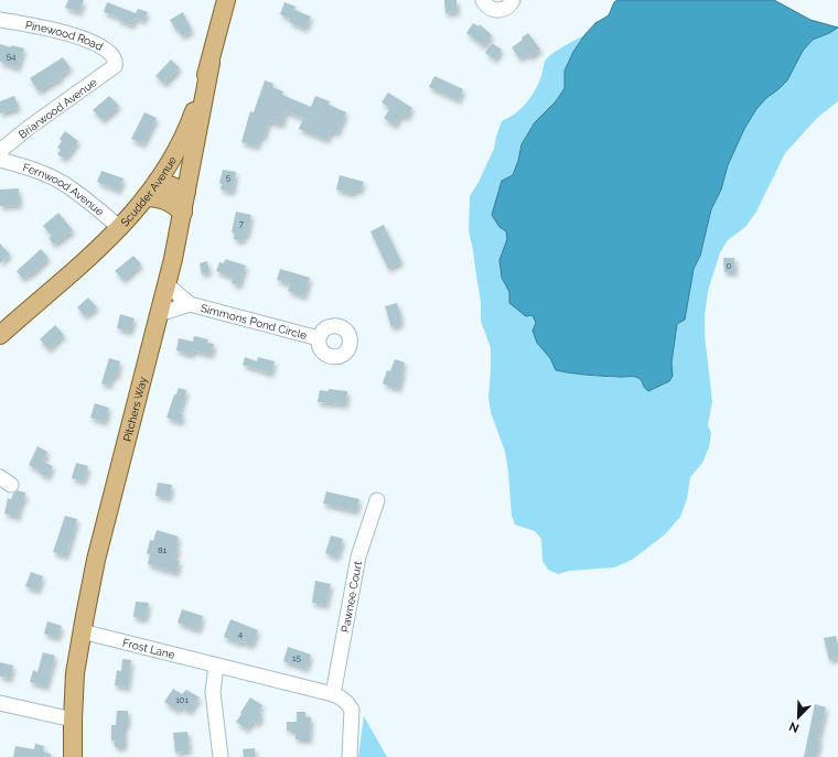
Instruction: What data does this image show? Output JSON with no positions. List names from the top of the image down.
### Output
{
  "streets": {
    "main road": ["Scudder Avenue", "Pitchers Way"],
    "street": [
      "Pinewood Road",
      "Briarwood Avenue",
      "Fernwood Avenue",
      "Simmons Pond Circle",
      "Pawnee Court",
      "Frost Lane"
    ]
  },
  "crossings": [
    ["Pinewood Road", "Briarwood Avenue"],
    ["Scudder Avenue", "Fernwood Avenue"],
    ["Scudder Avenue", "Pitchers Way"],
    ["Simmons Pond Circle", "Pitchers Way"],
    ["Pitchers Way", "Frost Lane"],
    ["Pawnee Court", "Frost Lane"]
  ],
  "house_numbers": [
    "54",
    "5",
    "7",
    "0",
    "81",
    "4",
    "15",
    "101"
  ],
  "north": "bottom left"
}
